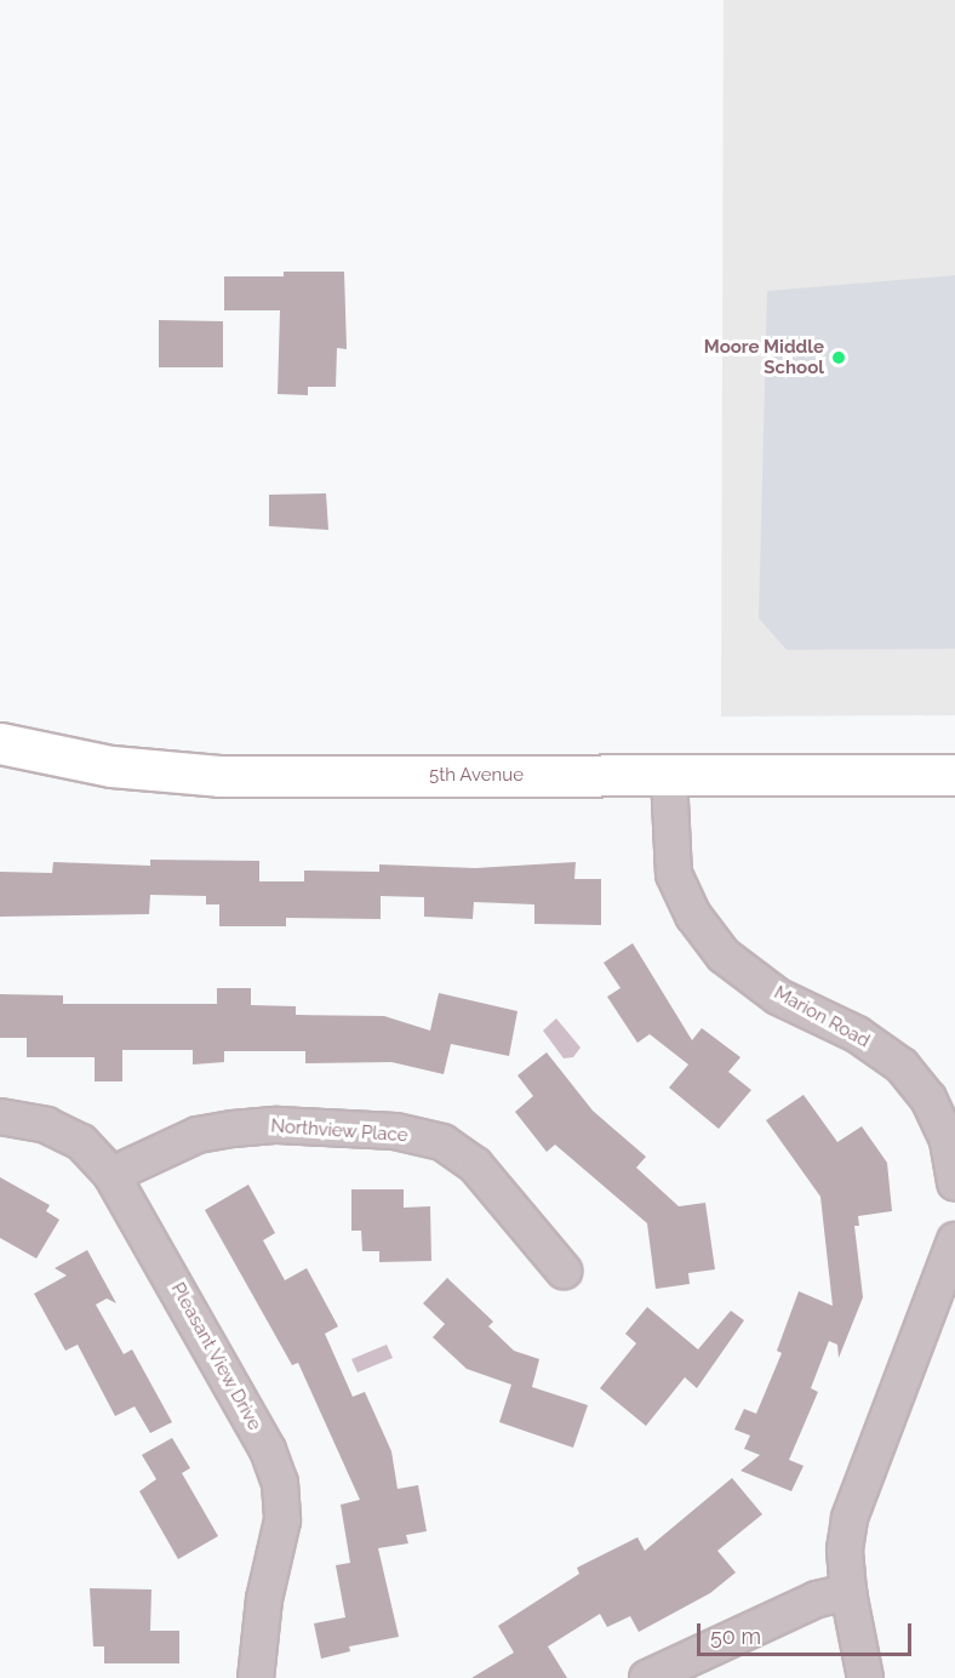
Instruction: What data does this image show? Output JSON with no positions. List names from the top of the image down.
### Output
{
  "streets": {
    "main road": ["5th Avenue"],
    "street": ["Marion Road", "Northview Place", "Pleasant View Drive"]
  },
  "crossings": [
    ["5th Avenue", "Marion Road"],
    ["Northview Place", "Pleasant View Drive"]
  ],
  "places": ["Moore Middle School"],
  "scale_bar": "50 m"
}
